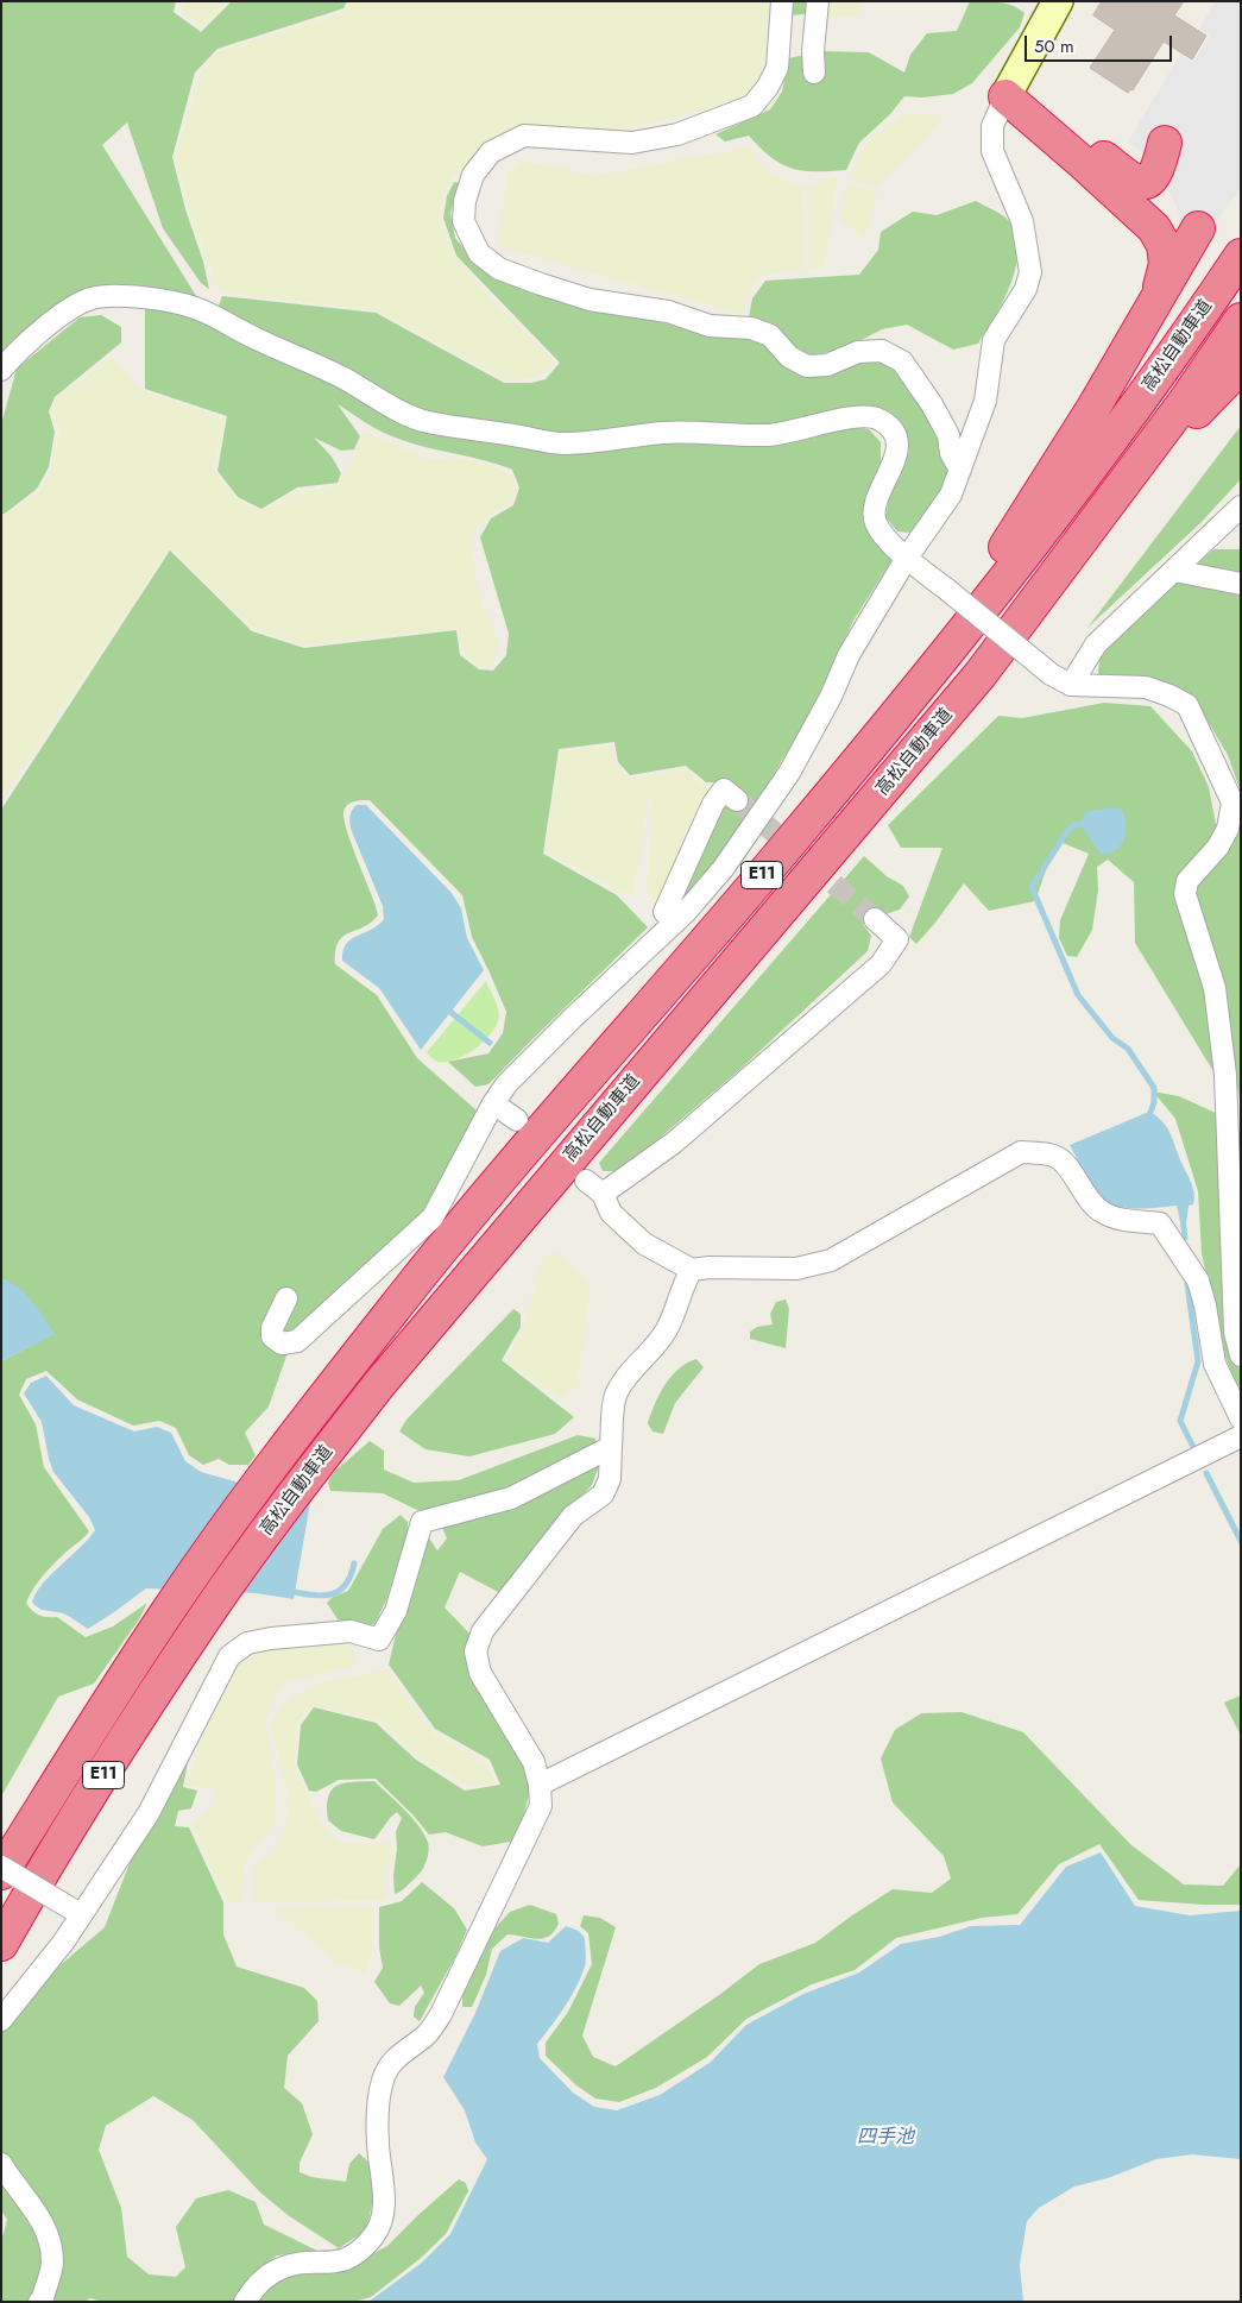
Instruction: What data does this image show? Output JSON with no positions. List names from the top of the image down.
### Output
{
  "streets": {
    "highway": ["高松自動車道", "E11"]
  },
  "water": ["四手池"],
  "scale_bar": "50 m"
}
